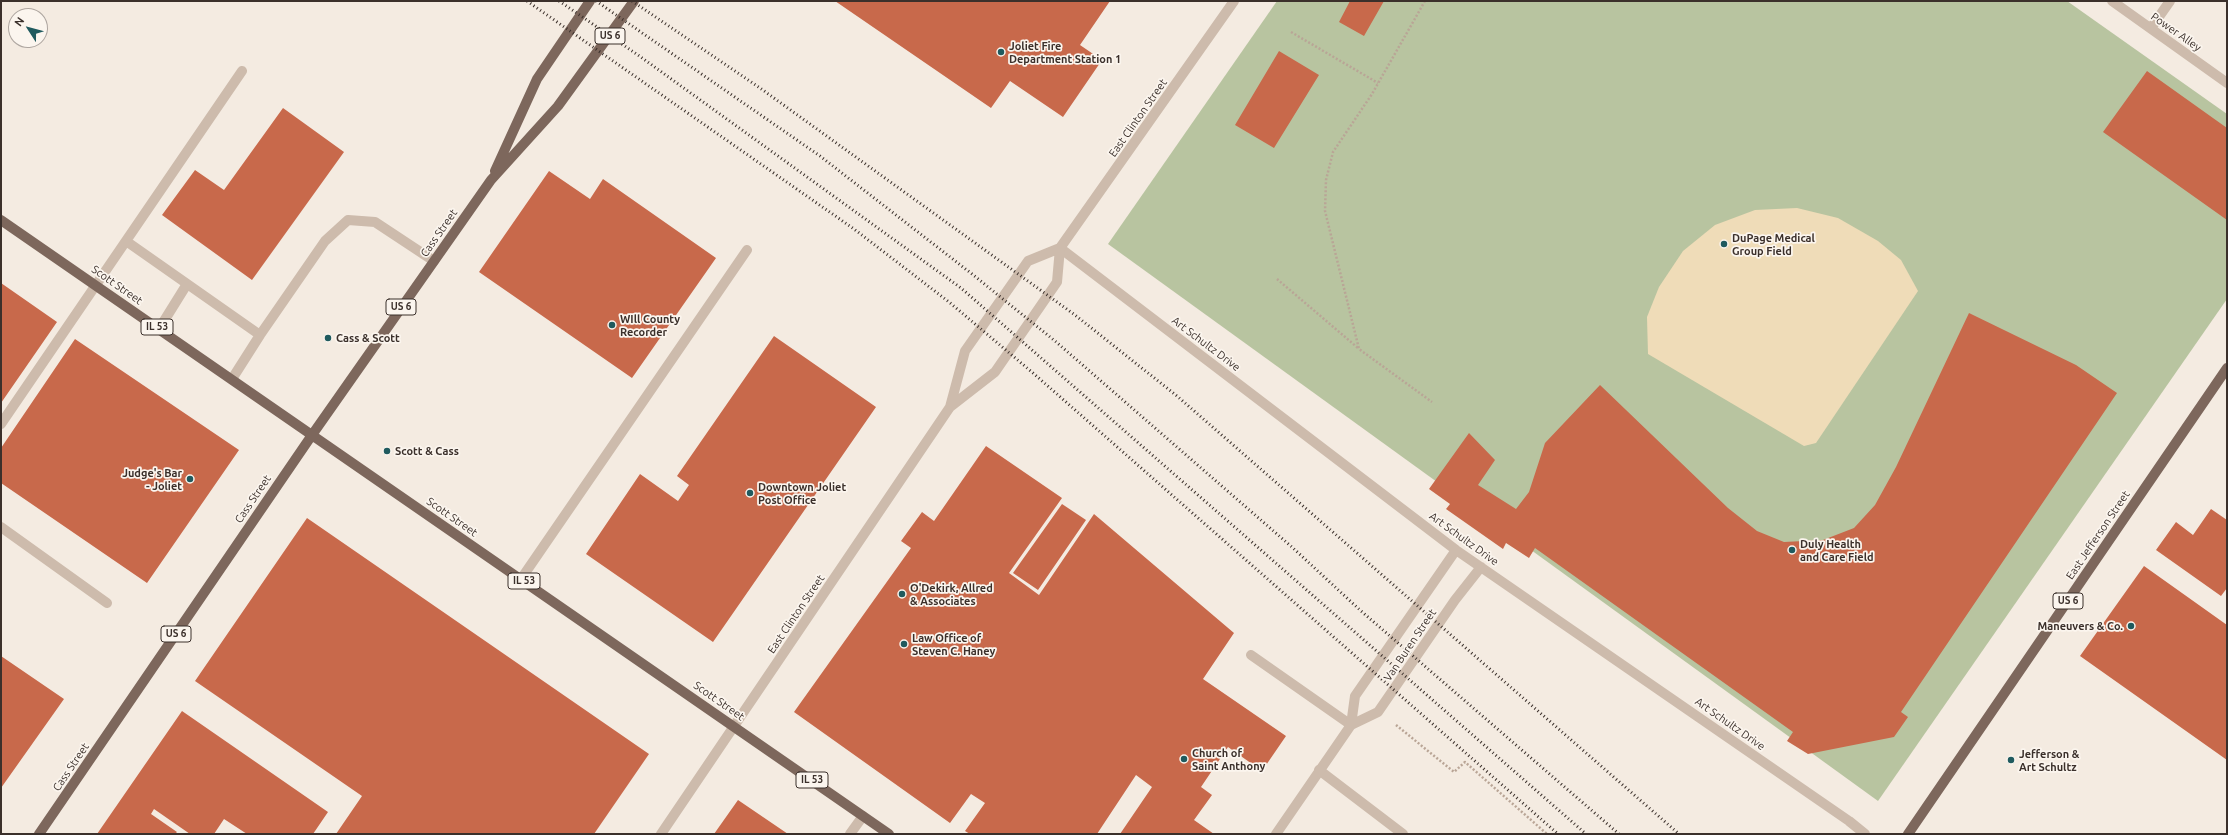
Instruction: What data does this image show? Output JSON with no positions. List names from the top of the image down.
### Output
{
  "streets": {
    "main road": [
      "US 6",
      "Cass Street",
      "Scott Street",
      "IL 53",
      "East Jefferson Street"
    ],
    "street": [
      "Power Alley",
      "East Clinton Street",
      "Art Schultz Drive",
      "Van Buren Street"
    ]
  },
  "crossings": [
    ["East Clinton Street", "Scott Street"],
    ["East Clinton Street", "Art Schultz Drive"],
    ["Cass Street", "Scott Street"],
    ["Art Schultz Drive", "Van Buren Street"]
  ],
  "places": [
    "Joliet Fire Department Station 1",
    "DuPage Medical Group Field",
    "WIll County Recorder",
    "Cass & Scott",
    "Scott & Cass",
    "Judge's Bar - Joliet",
    "Downtown Joliet Post Office",
    "Duly Health and Care Field",
    "O'Dekirk, Allred & Associates",
    "Maneuvers & Co.",
    "Law Office of Steven C. Haney",
    "Church of Saint Anthony",
    "Jefferson & Art Schultz"
  ],
  "north": "top left"
}
